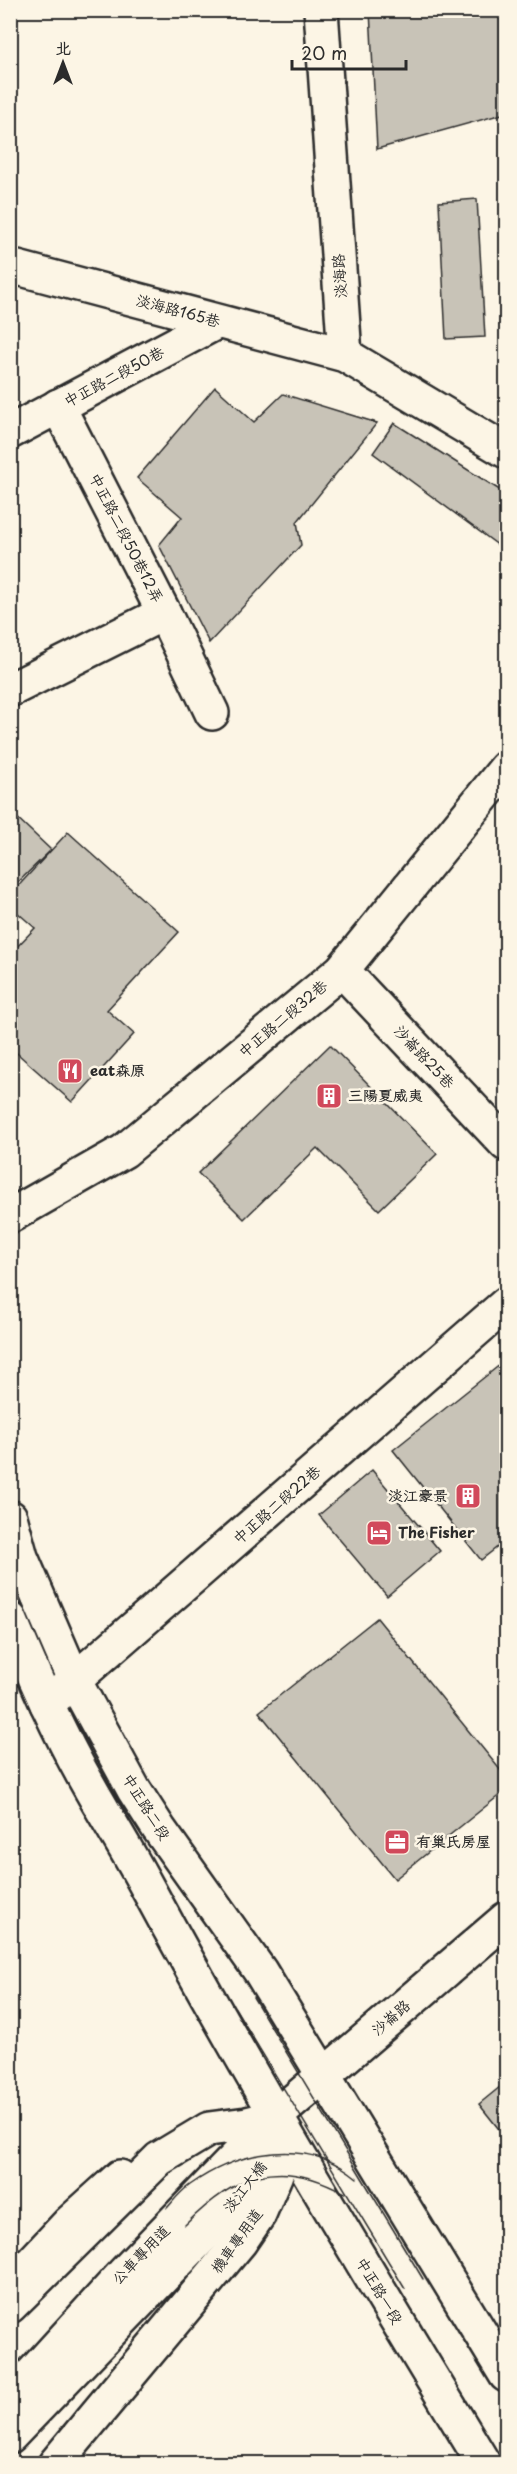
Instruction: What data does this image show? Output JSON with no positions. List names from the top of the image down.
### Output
{
  "streets": {
    "main road": [
      "淡海路",
      "淡海路165巷",
      "中正路二段50巷",
      "中正路二段50巷12弄",
      "中正路二段32巷",
      "沙崙路25巷",
      "中正路二段22巷",
      "中正路二段",
      "沙崙路",
      "淡江大橋",
      "機車專用道",
      "公車專用道",
      "中正路一段"
    ]
  },
  "crossings": [
    ["淡海路", "淡海路165巷"],
    ["淡海路165巷", "中正路二段50巷"],
    ["中正路二段50巷", "中正路二段50巷12弄"],
    ["中正路二段32巷", "沙崙路25巷"],
    ["中正路二段22巷", "中正路二段"],
    ["中正路二段", "沙崙路"],
    ["沙崙路", "淡江大橋"],
    ["沙崙路", "機車專用道"],
    ["沙崙路", "公車專用道"],
    ["沙崙路", "中正路一段"],
    ["淡江大橋", "機車專用道"],
    ["淡江大橋", "公車專用道"],
    ["淡江大橋", "中正路一段"],
    ["機車專用道", "公車專用道"],
    ["機車專用道", "中正路一段"],
    ["公車專用道", "中正路一段"]
  ],
  "places": {
    "restaurant": ["eat森原"],
    "building": ["三陽夏威夷", "淡江豪景"],
    "hotel": ["The Fisher"],
    "office": ["有巢氏房屋"]
  },
  "scale_bar": "20 m",
  "north": "top"
}
